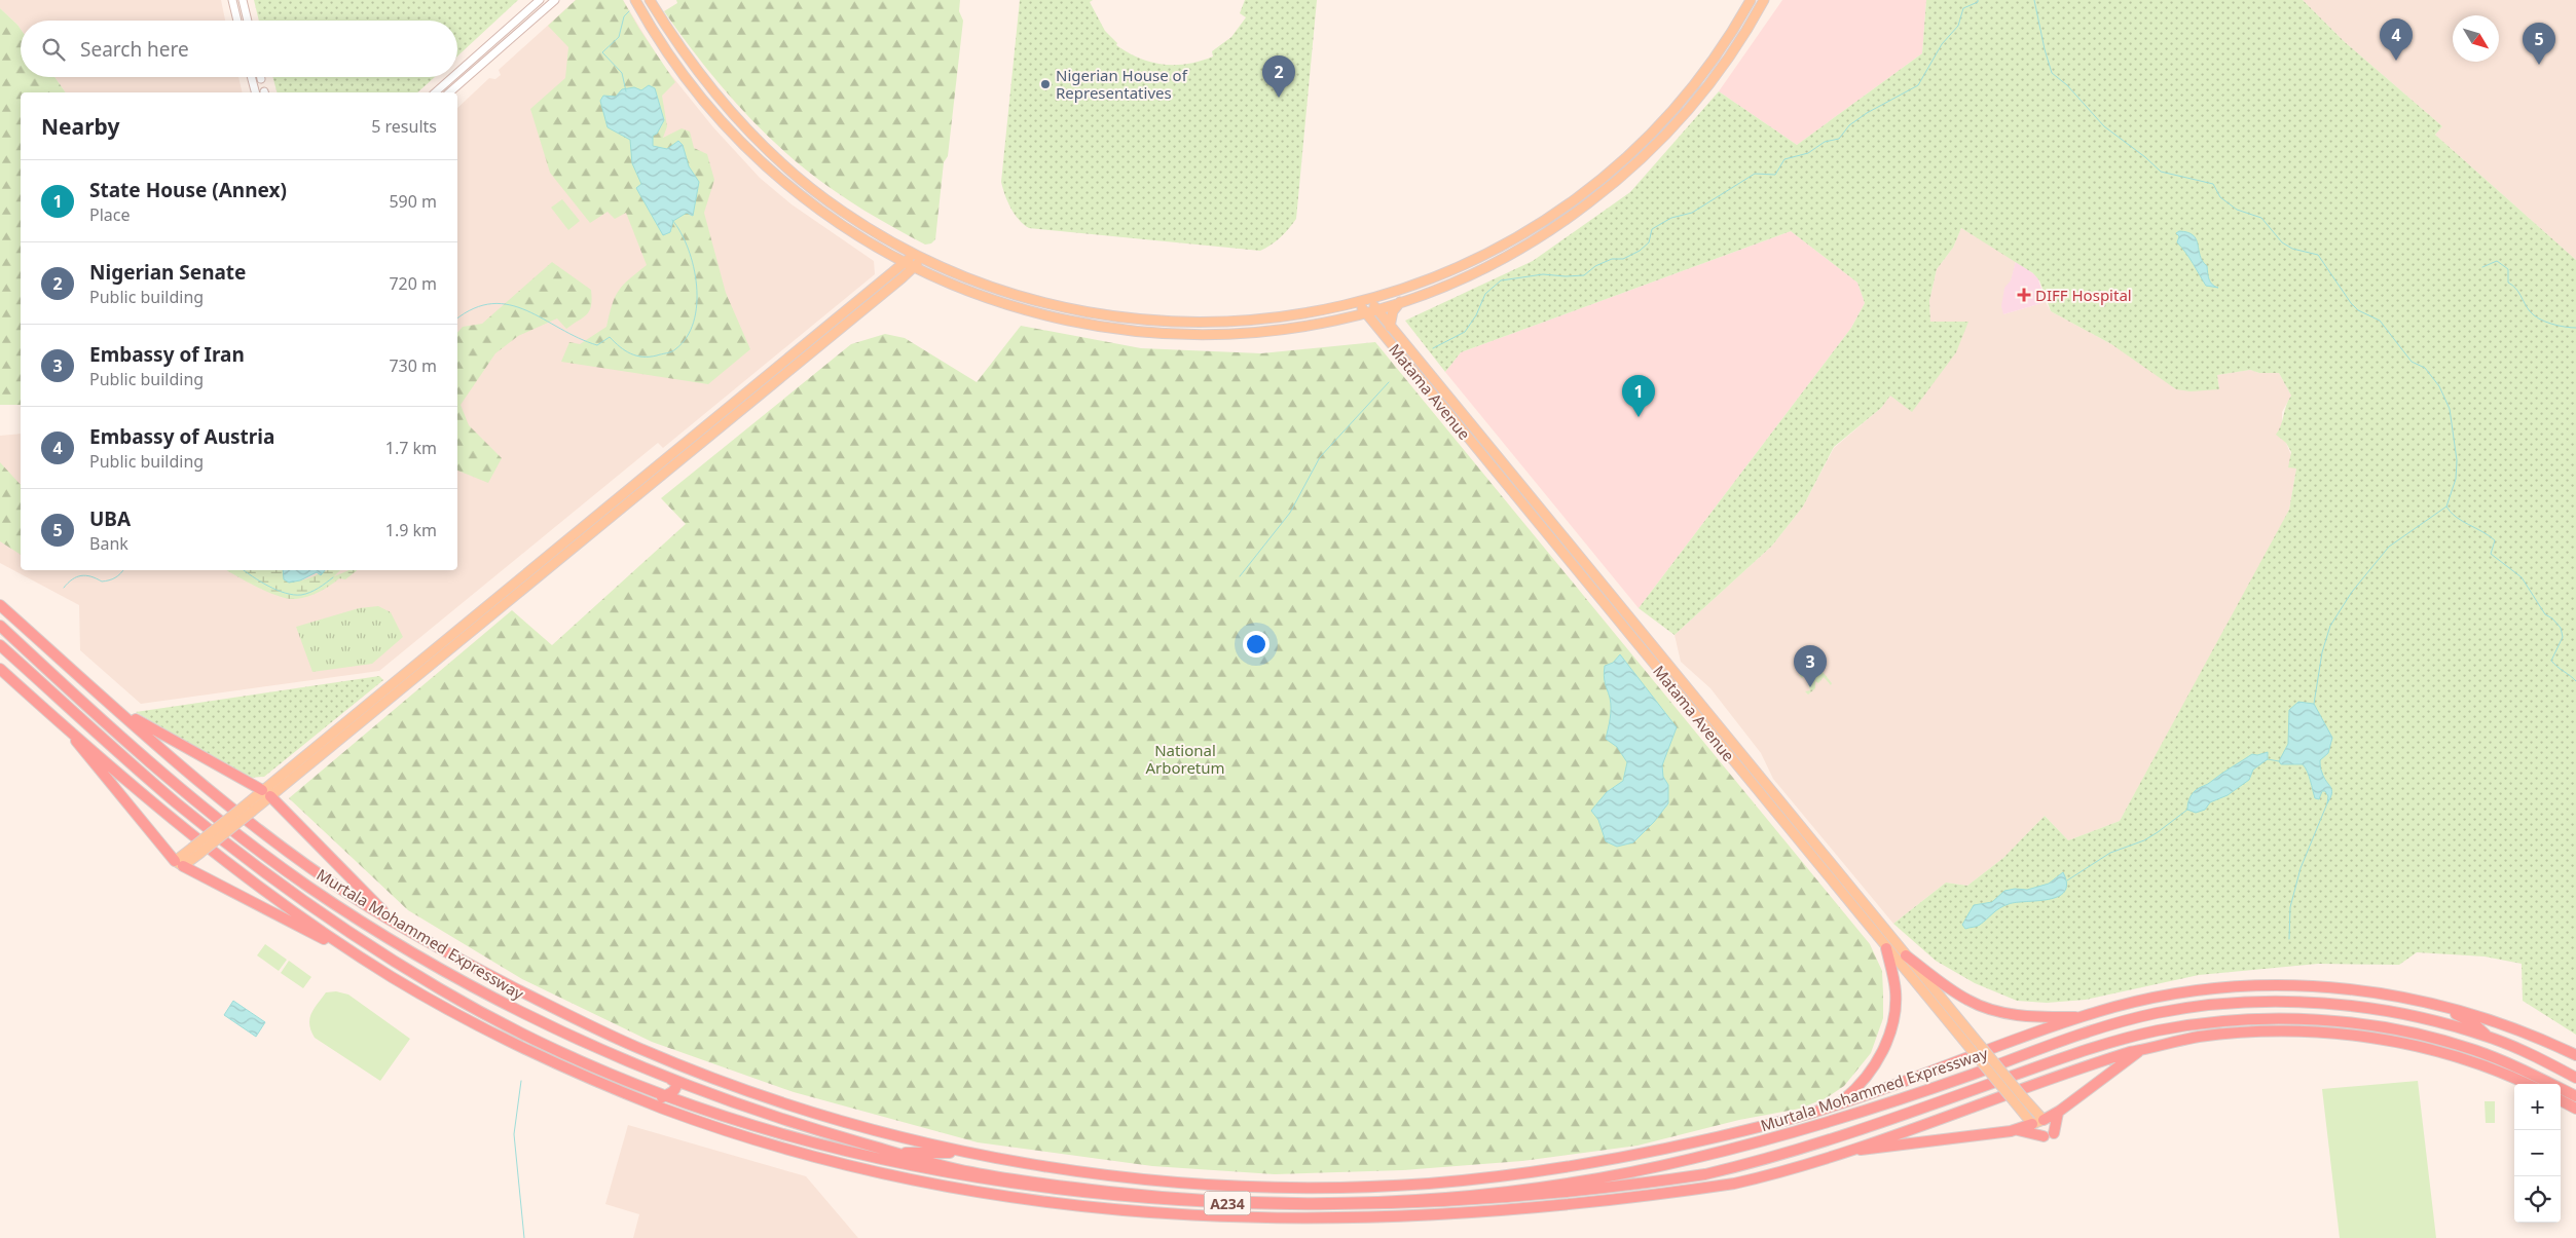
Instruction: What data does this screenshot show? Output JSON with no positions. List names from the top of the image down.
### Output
{
  "streets": {
    "highway": ["Murtala Mohammed Expressway", "A234"],
    "main road": ["Matama Avenue"]
  },
  "parks": ["National Arboretum"],
  "places": {
    "other": ["Nigerian House of Representatives"],
    "health": ["DIFF Hospital"]
  },
  "north": "bottom right",
  "page": {
    "pins": [
      "4",
      "5",
      "2",
      "1",
      "3"
    ],
    "search": "Search here",
    "heading": ["Nearby", "5 results"],
    "list": [
      {
        "mark": "1",
        "name": "State House (Annex)",
        "note": "Place",
        "value": "590 m"
      },
      {
        "mark": "2",
        "name": "Nigerian Senate",
        "note": "Public building",
        "value": "720 m"
      },
      {
        "mark": "3",
        "name": "Embassy of Iran",
        "note": "Public building",
        "value": "730 m"
      },
      {
        "mark": "4",
        "name": "Embassy of Austria",
        "note": "Public building",
        "value": "1.7 km"
      },
      {
        "mark": "5",
        "name": "UBA",
        "note": "Bank",
        "value": "1.9 km"
      }
    ],
    "map_buttons": ["+", "−"]
  }
}
